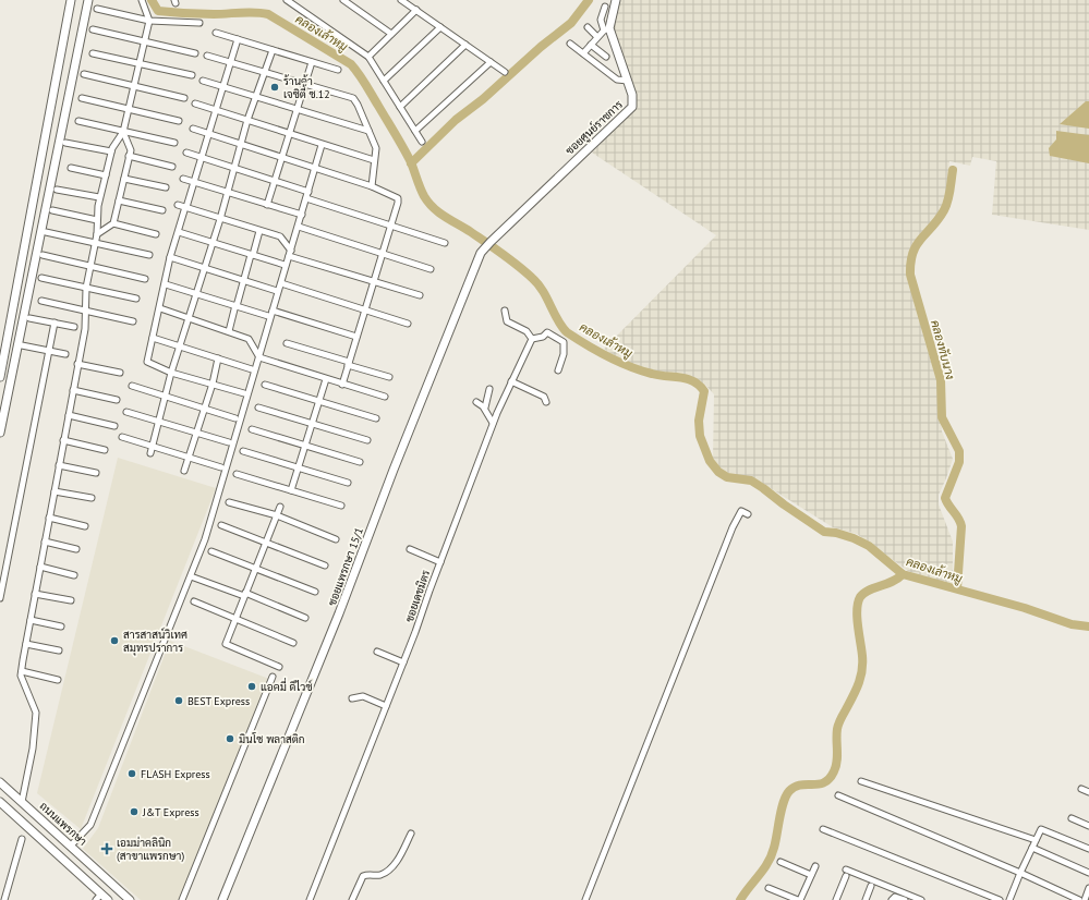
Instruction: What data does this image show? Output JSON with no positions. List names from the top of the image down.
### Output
{
  "streets": {
    "street": [
      "ซอยศูนย์ราชการ",
      "ซอยแพรกษา 15/1",
      "ซอยเดชมิตร",
      "ถนนแพรกษา"
    ]
  },
  "crossings": [
    ["ซอยศูนย์ราชการ", "ซอยแพรกษา 15/1"]
  ],
  "water": ["คลองเล้าหมู", "คลองทับนาง"],
  "places": {
    "other": [
      "ร้านค้า เจซิตี้ ซ.12",
      "สารสาสน์วิเทศ สมุทรปราการ",
      "แอคมี่ ดีไวซ์",
      "BEST Express",
      "มินโซ พลาสติก",
      "FLASH Express",
      "J&T Express"
    ],
    "health": ["เอมม่าคลินิก (สาขาแพรกษา)"]
  }
}
